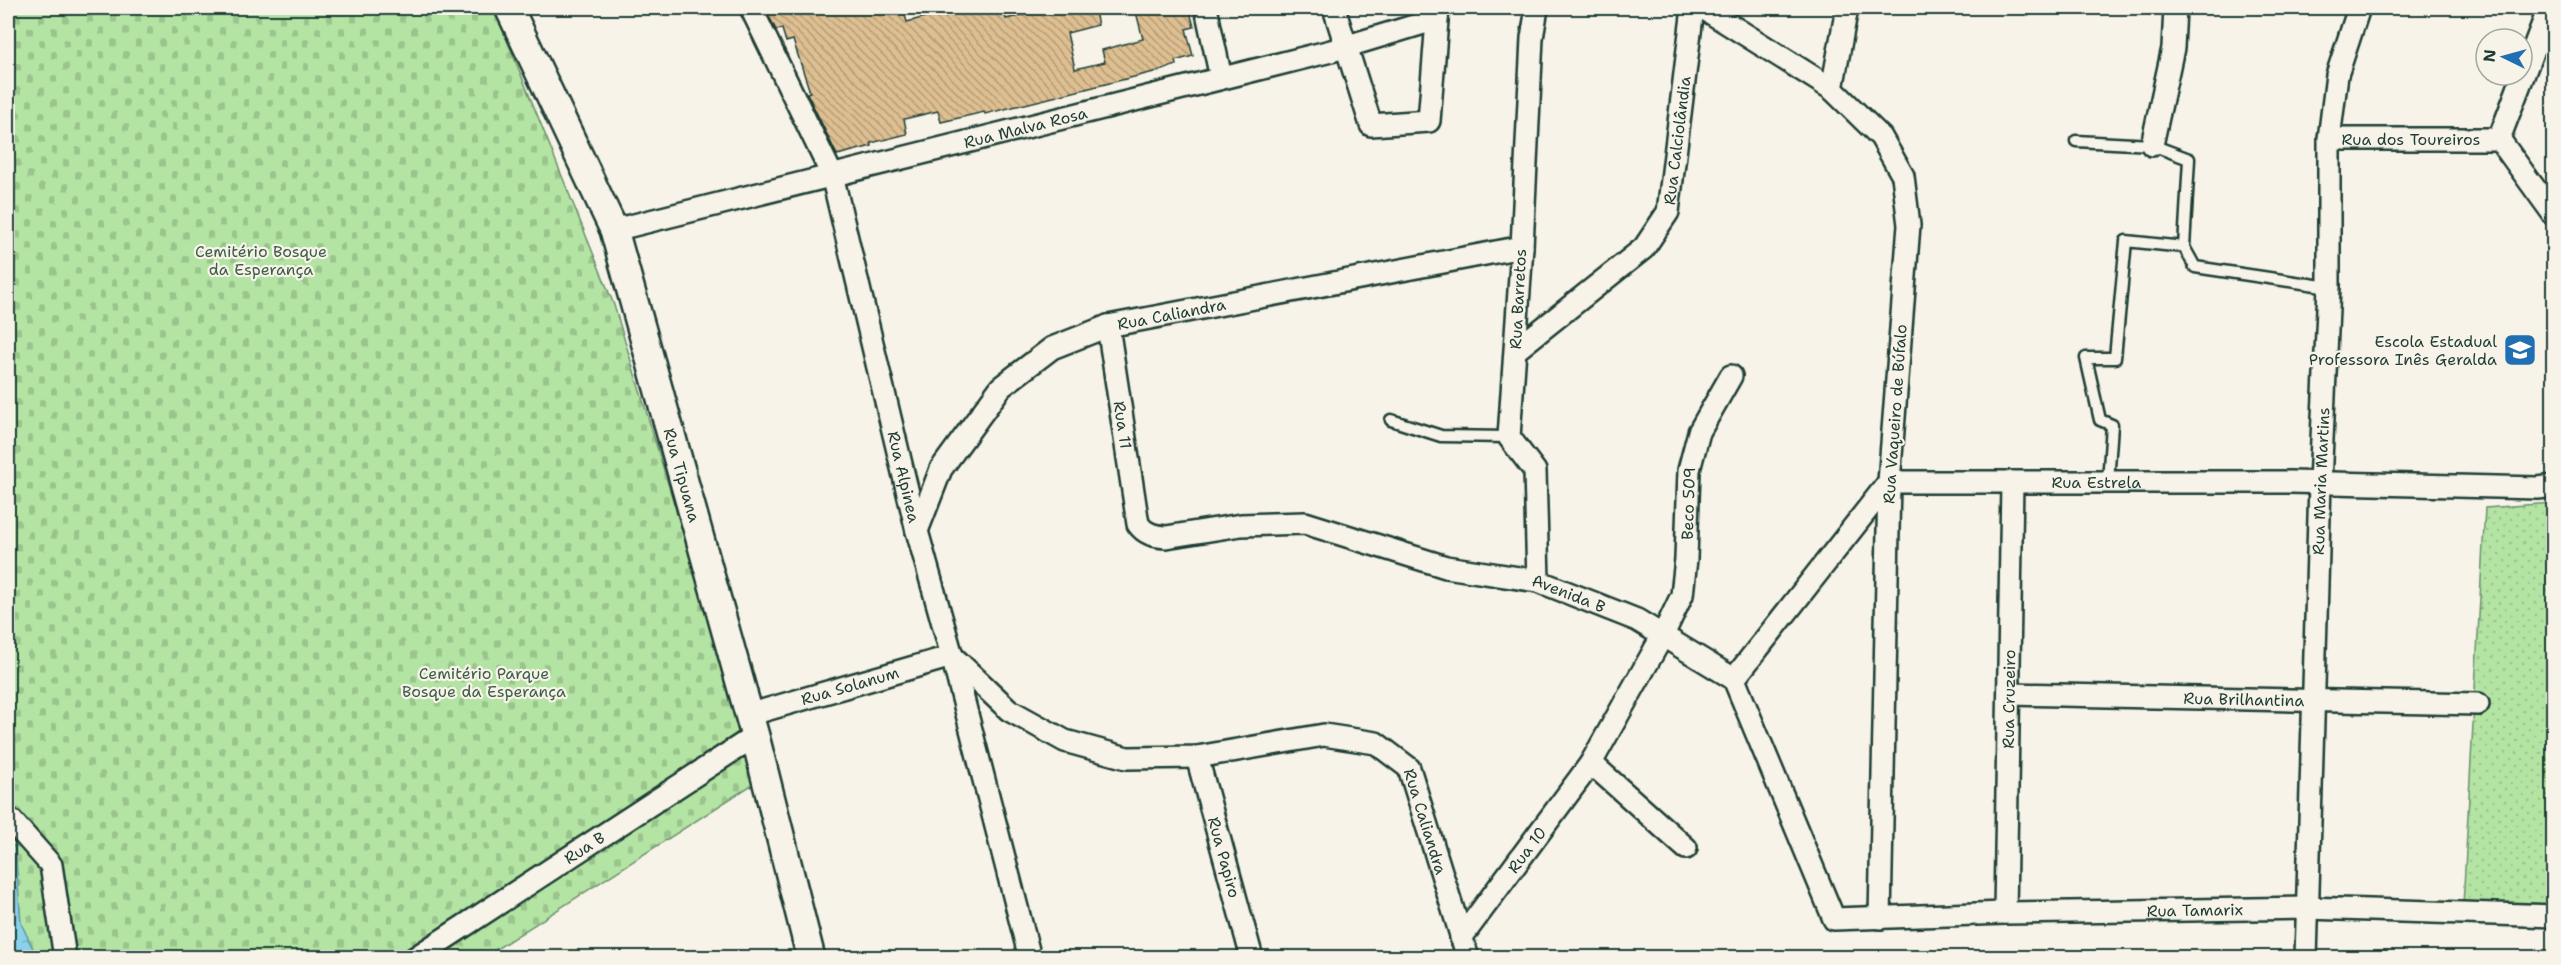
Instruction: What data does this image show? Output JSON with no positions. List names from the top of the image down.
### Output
{
  "streets": {
    "street": [
      "Rua Malva Rosa",
      "Rua dos Toureiros",
      "Rua Calciolândia",
      "Rua Barretos",
      "Rua Caliandra",
      "Rua Vaqueiro de Búfalo",
      "Rua 11",
      "Rua Tipuana",
      "Rua Alpinea",
      "Rua Maria Martins",
      "Rua Estrela",
      "Beco 509",
      "Avenida B",
      "Rua Solanum",
      "Rua Cruzeiro",
      "Rua Brilhantina",
      "Rua B",
      "Rua 10",
      "Rua Papiro",
      "Rua Tamarix"
    ]
  },
  "crossings": [
    ["Rua Malva Rosa", "Rua Tipuana"],
    ["Rua Malva Rosa", "Rua Alpinea"],
    ["Rua dos Toureiros", "Rua Maria Martins"],
    ["Rua Calciolândia", "Rua Barretos"],
    ["Rua Barretos", "Rua Caliandra"],
    ["Rua Caliandra", "Rua 11"],
    ["Rua Caliandra", "Rua Alpinea"],
    ["Rua Caliandra", "Rua Solanum"],
    ["Rua Caliandra", "Rua 10"],
    ["Rua Caliandra", "Rua Papiro"],
    ["Rua Vaqueiro de Búfalo", "Rua Estrela"],
    ["Rua Vaqueiro de Búfalo", "Rua Tamarix"],
    ["Rua 11", "Avenida B"],
    ["Rua Tipuana", "Rua Solanum"],
    ["Rua Tipuana", "Rua B"],
    ["Rua Alpinea", "Rua Solanum"],
    ["Rua Maria Martins", "Rua Estrela"],
    ["Rua Maria Martins", "Rua Brilhantina"],
    ["Rua Maria Martins", "Rua Tamarix"],
    ["Rua Estrela", "Rua Cruzeiro"],
    ["Beco 509", "Avenida B"],
    ["Beco 509", "Rua 10"],
    ["Avenida B", "Rua 10"],
    ["Avenida B", "Rua Tamarix"],
    ["Rua Solanum", "Rua B"],
    ["Rua Cruzeiro", "Rua Brilhantina"],
    ["Rua Cruzeiro", "Rua Tamarix"]
  ],
  "parks": ["Cemitério Bosque da Esperança", "Cemitério Parque Bosque da Esperança"],
  "places": {
    "school or university": ["Escola Estadual Professora Inês Geralda"]
  },
  "north": "left"
}
